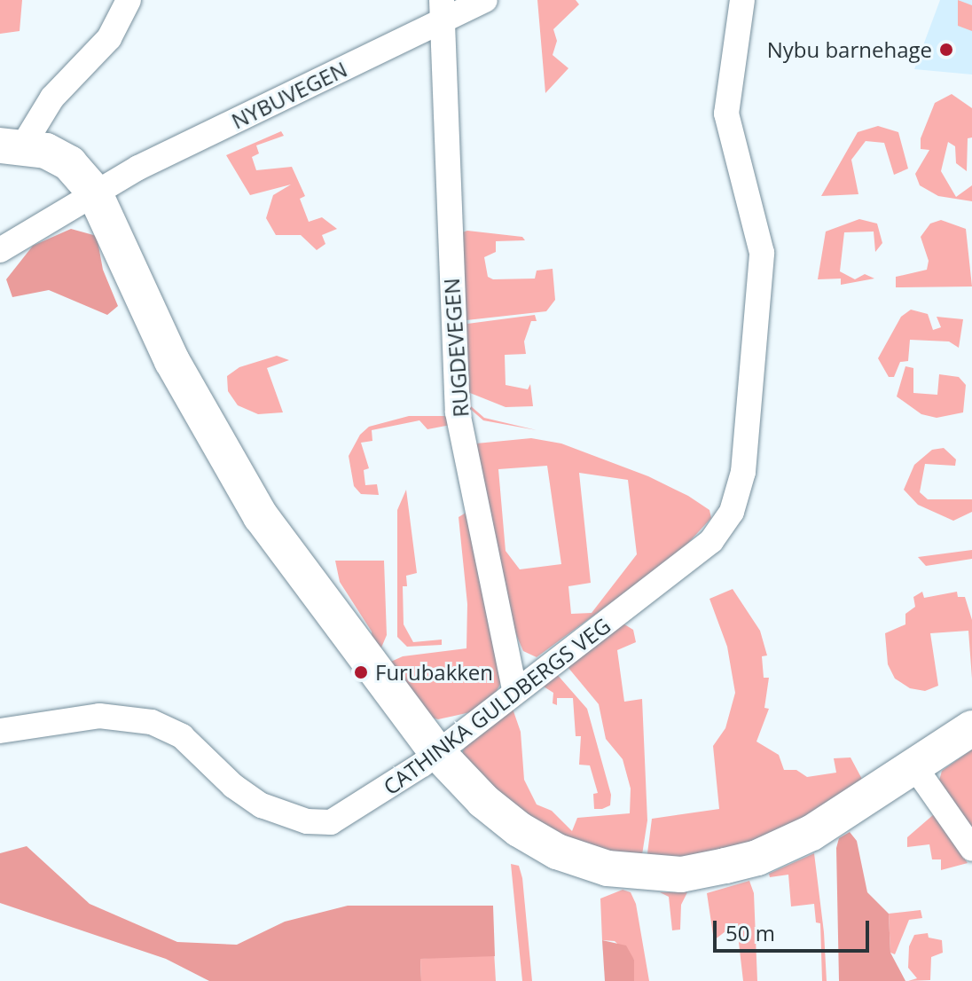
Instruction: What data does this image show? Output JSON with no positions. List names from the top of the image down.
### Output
{
  "streets": {
    "street": ["NYBUVEGEN", "RUGDEVEGEN", "CATHINKA GULDBERGS VEG"]
  },
  "crossings": [
    ["NYBUVEGEN", "RUGDEVEGEN"],
    ["RUGDEVEGEN", "CATHINKA GULDBERGS VEG"]
  ],
  "places": ["Nybu barnehage", "Furubakken"],
  "scale_bar": "50 m"
}
